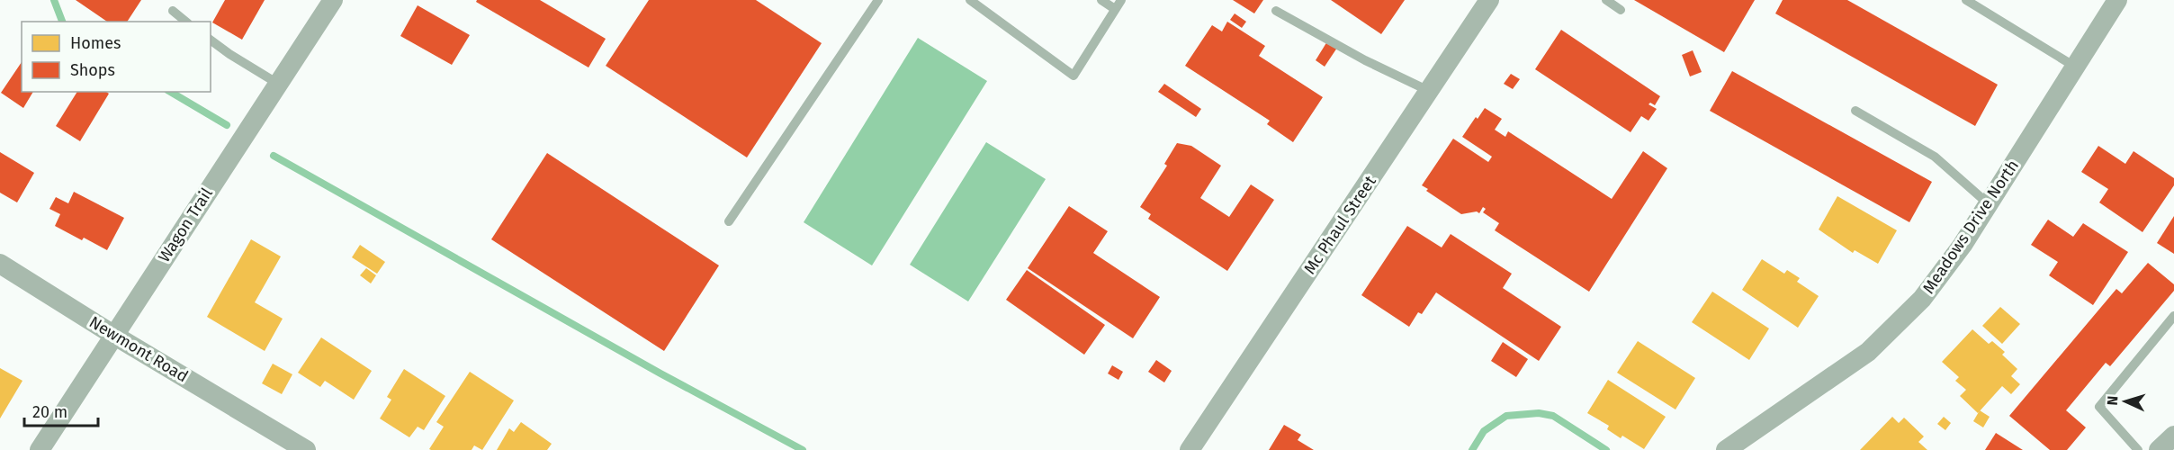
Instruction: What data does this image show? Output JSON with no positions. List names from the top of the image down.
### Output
{
  "streets": {
    "street": [
      "Wagon Trail",
      "Mc Phaul Street",
      "Meadows Drive North",
      "Newmont Road"
    ]
  },
  "crossings": [
    ["Wagon Trail", "Newmont Road"]
  ],
  "legend": ["Homes", "Shops"],
  "scale_bar": "20 m",
  "north": "left"
}
